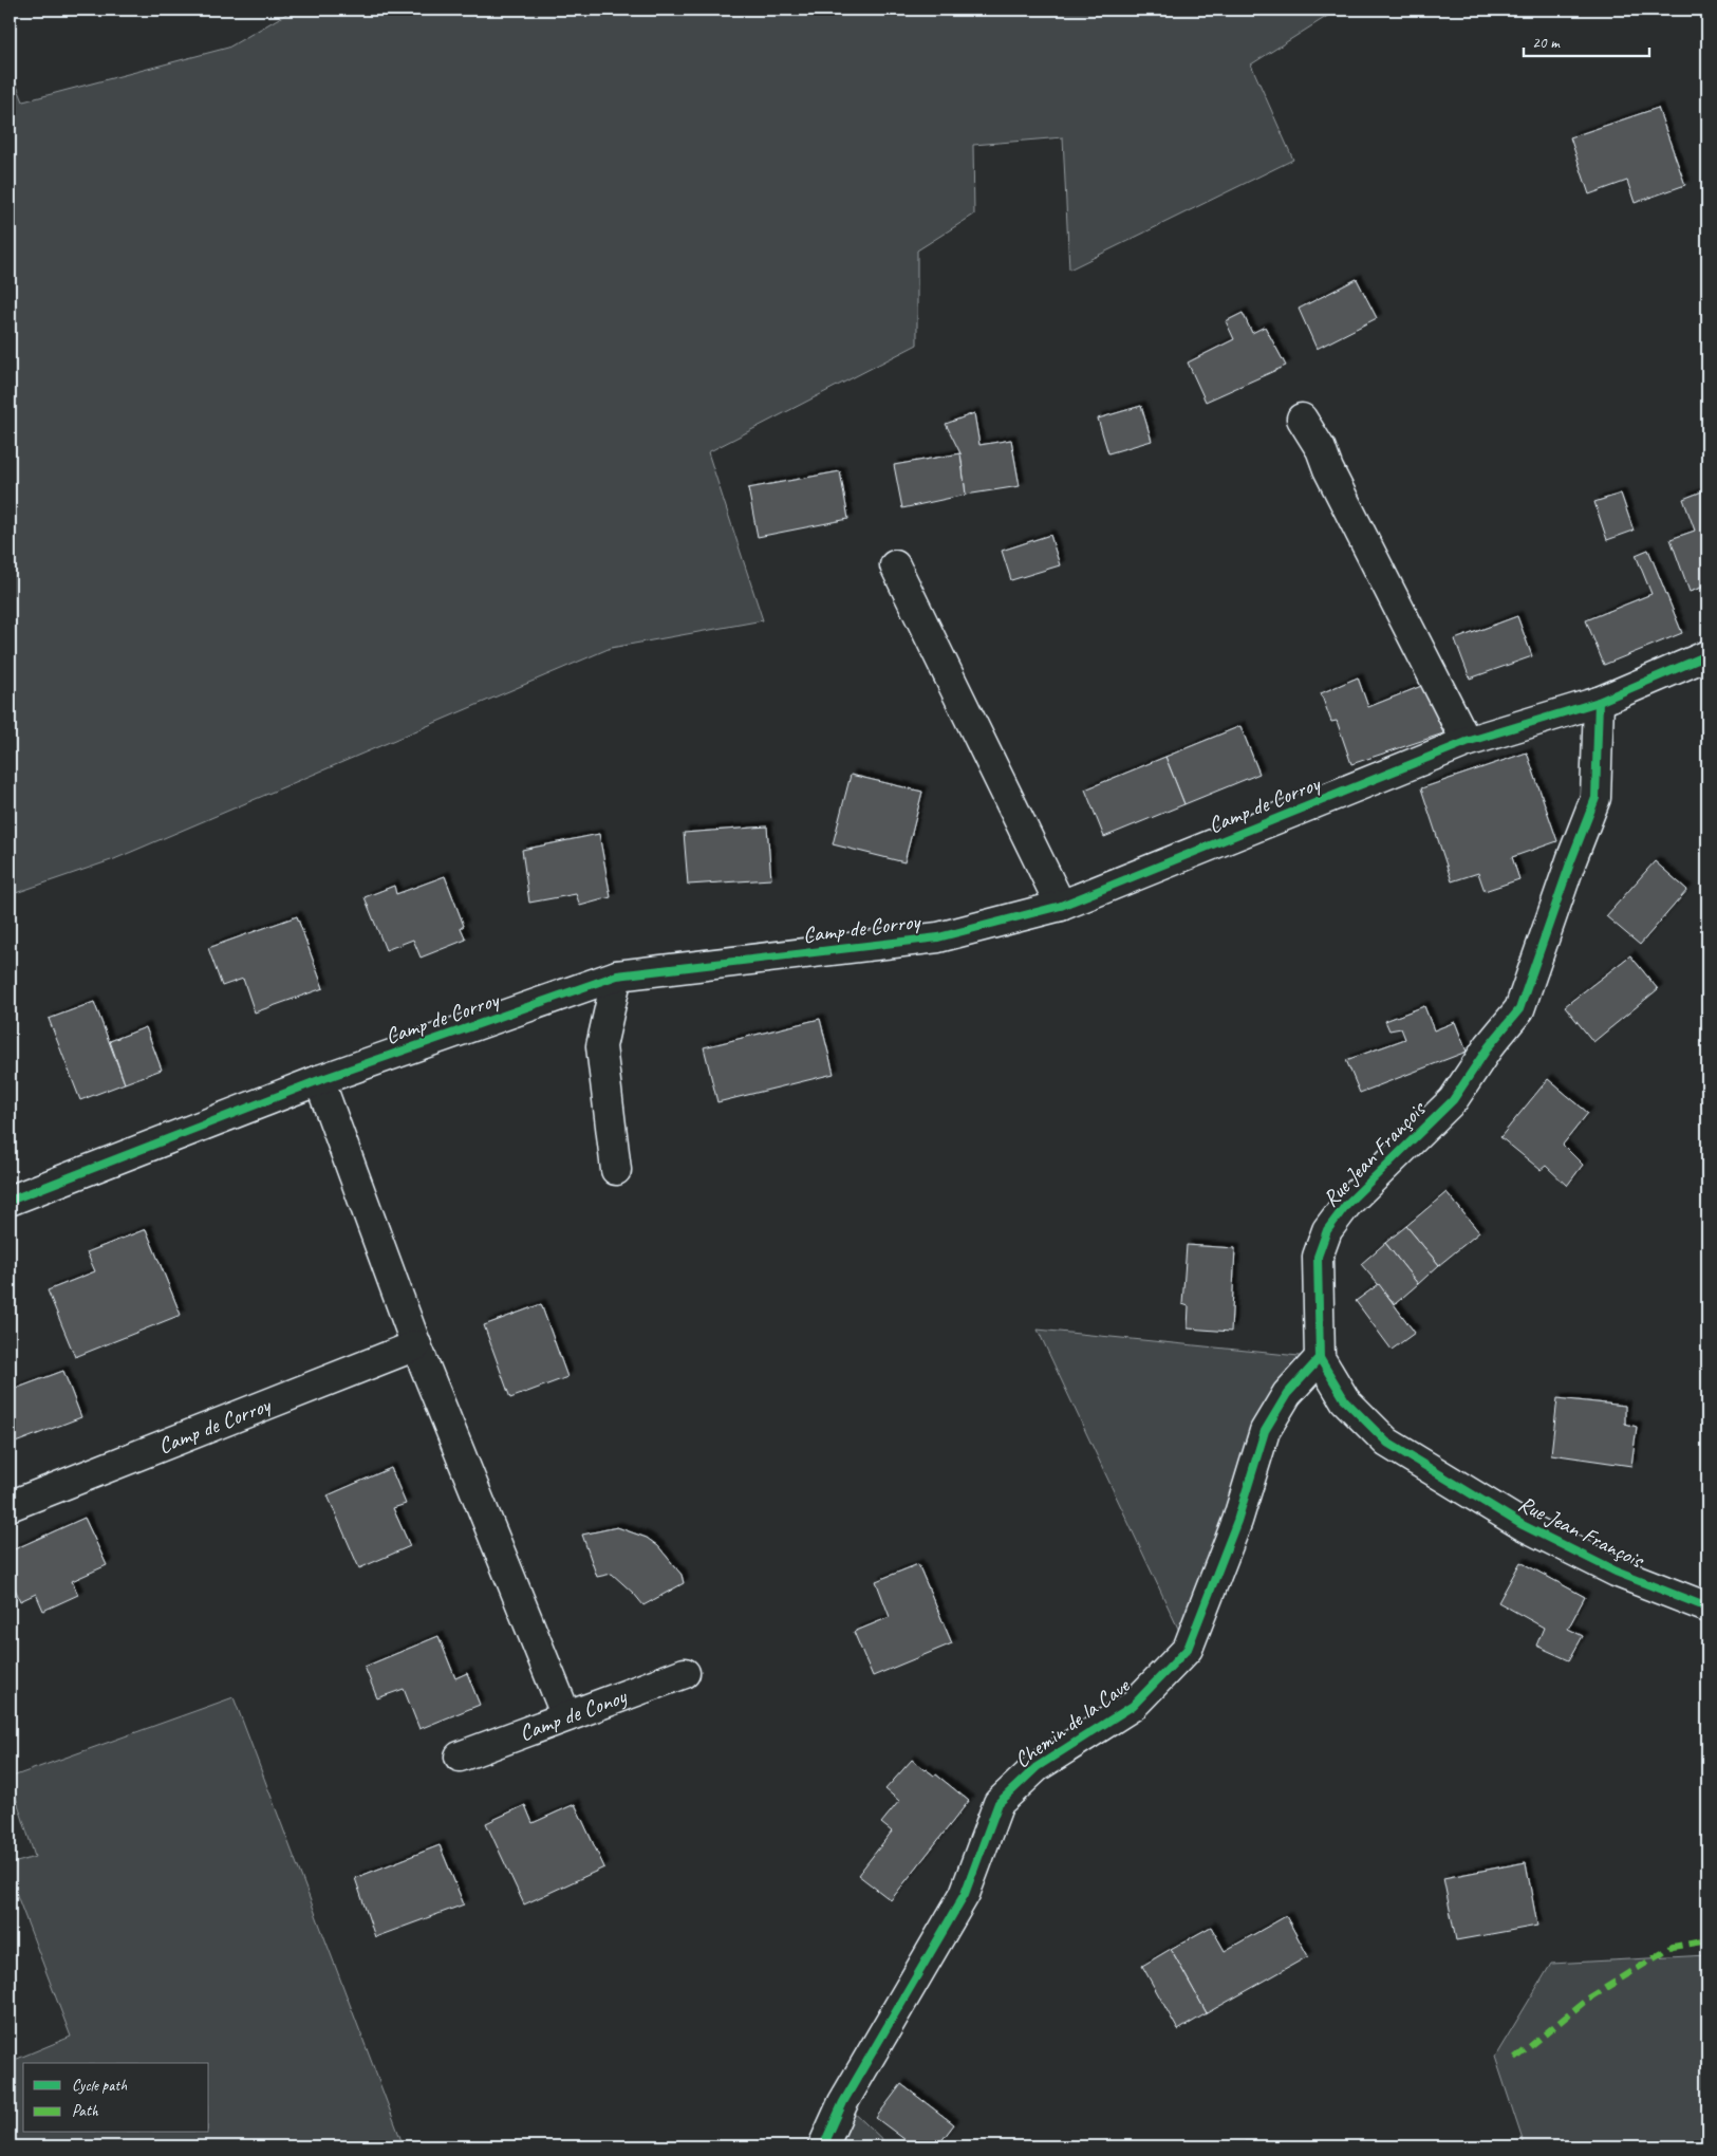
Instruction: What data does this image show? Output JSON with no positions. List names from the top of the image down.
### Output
{
  "streets": {
    "street": [
      "Camp de Corroy",
      "Rue Jean François",
      "Camp de Conoy",
      "Chemin de la Cave"
    ]
  },
  "crossings": [
    ["Camp de Corroy", "Rue Jean François"],
    ["Rue Jean François", "Chemin de la Cave"]
  ],
  "legend": ["Cycle path", "Path"],
  "scale_bar": "20 m"
}
